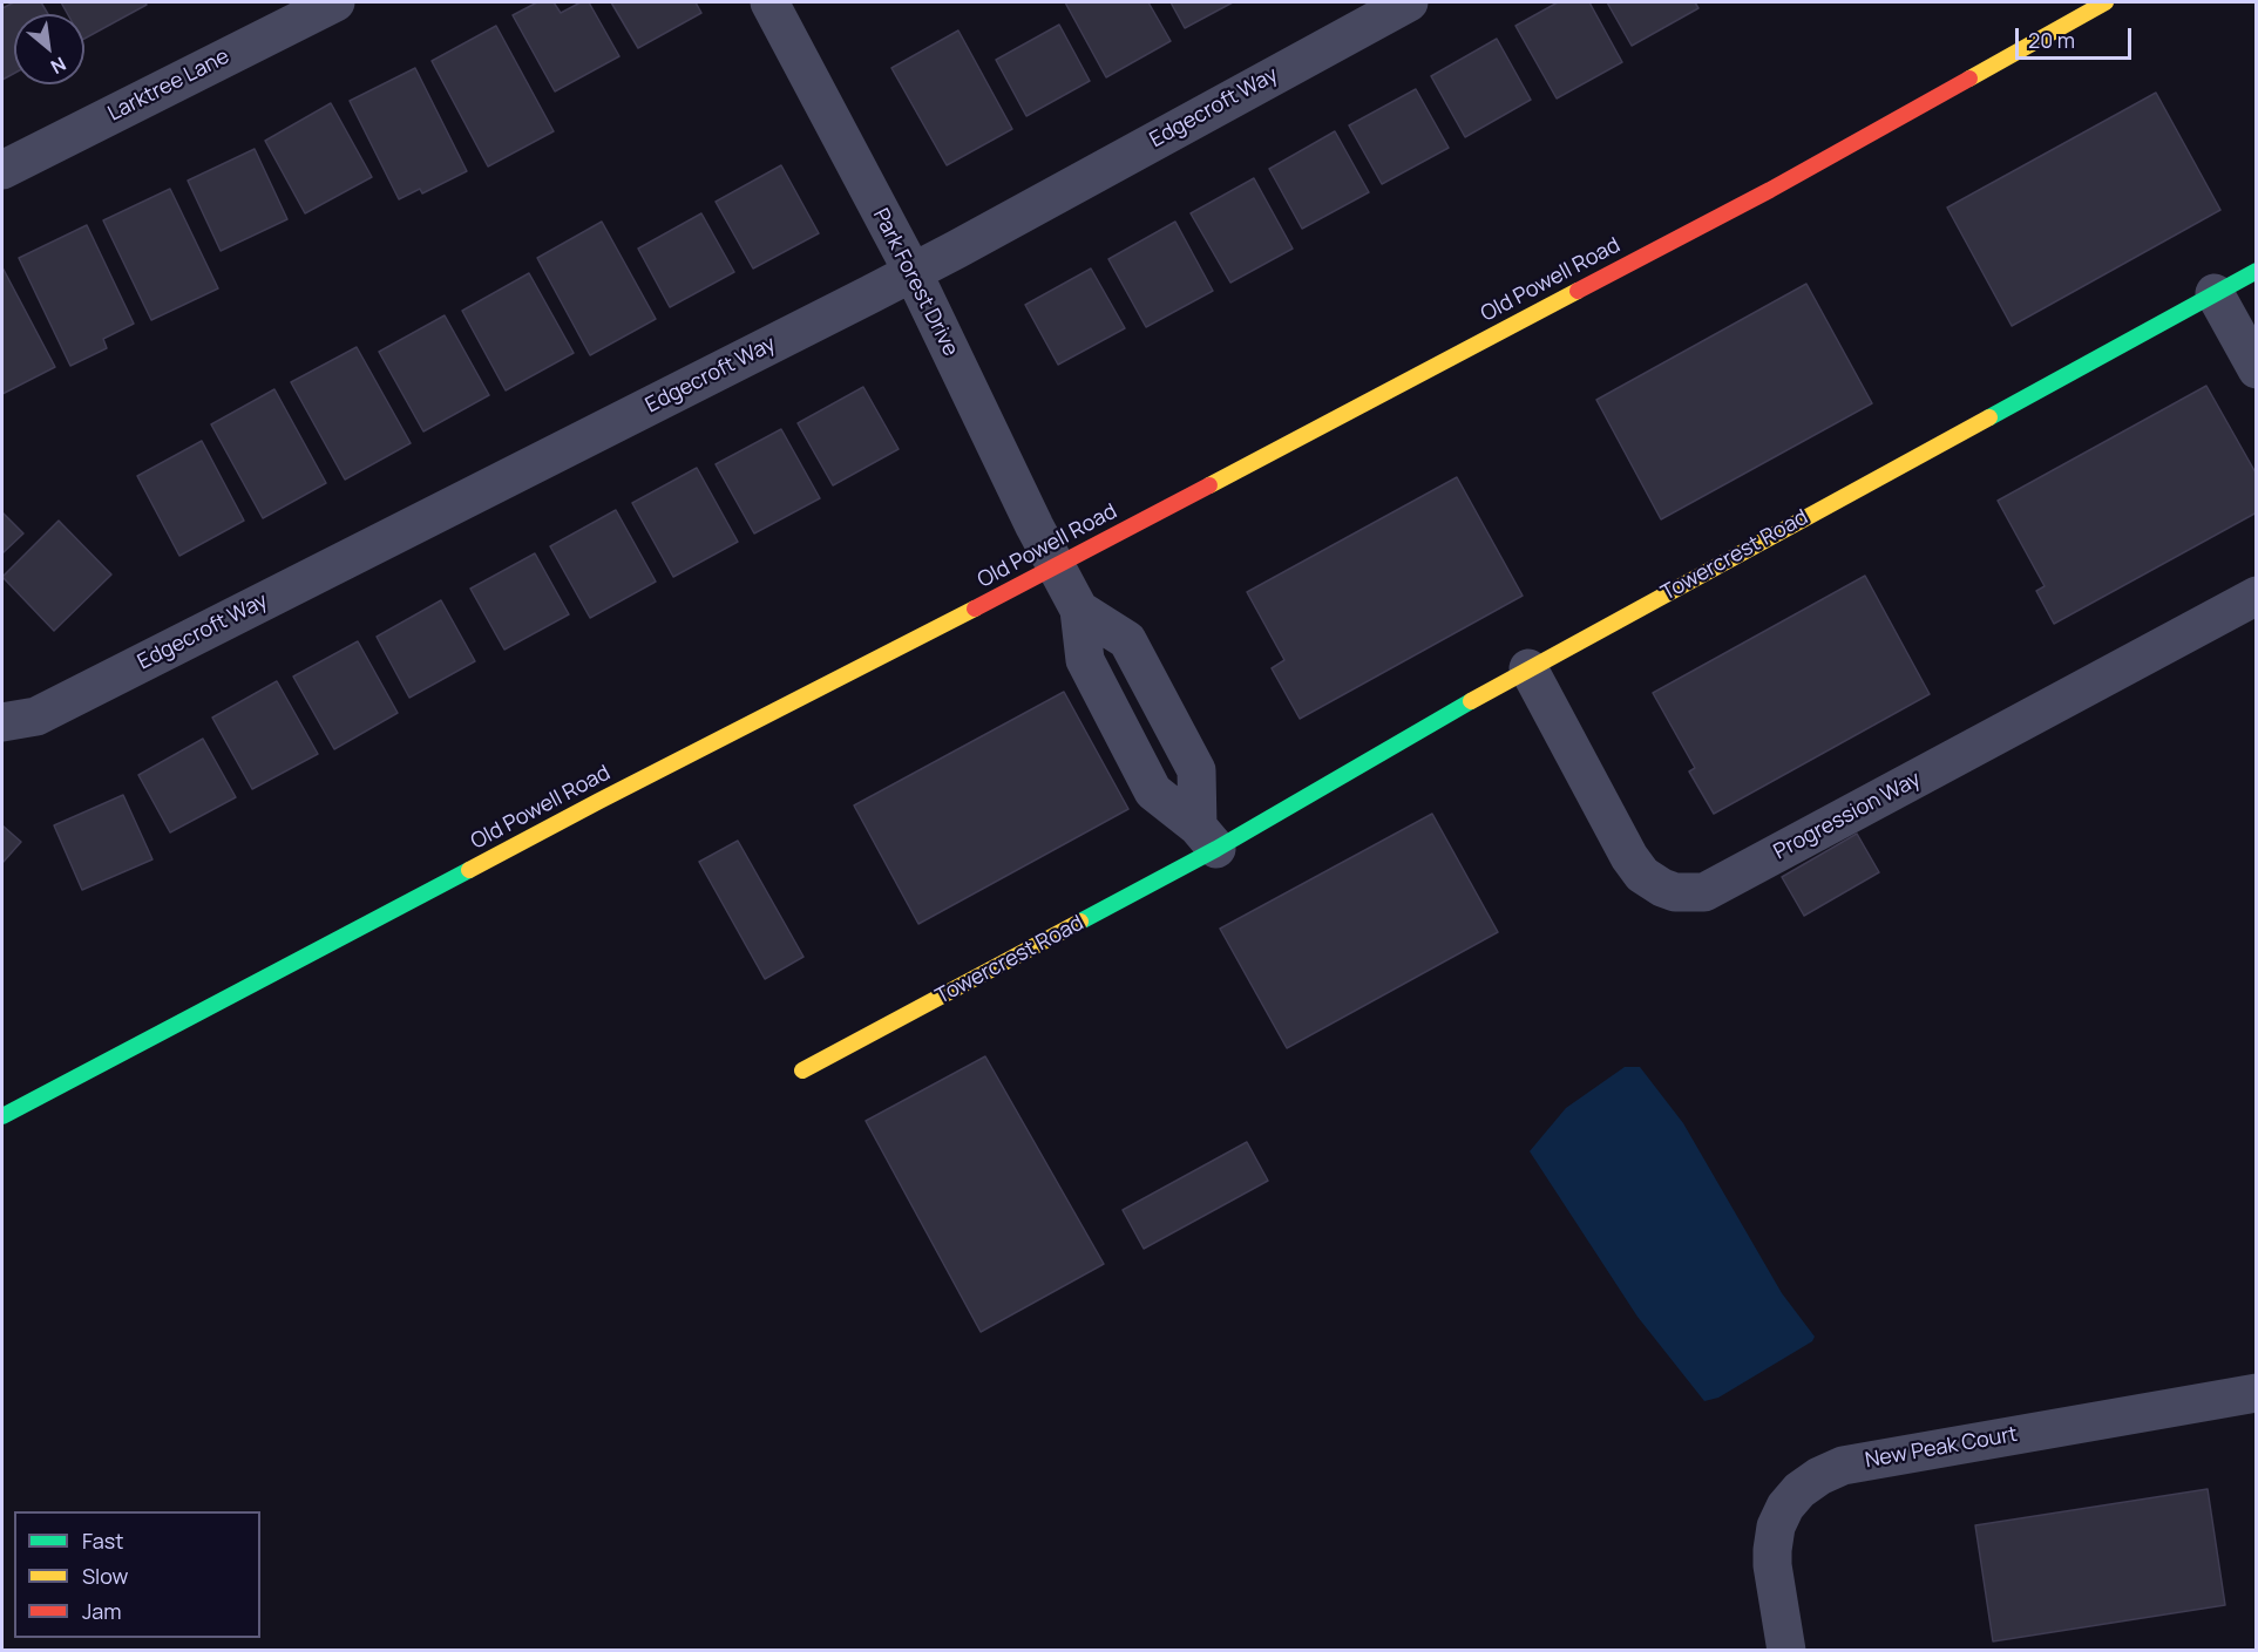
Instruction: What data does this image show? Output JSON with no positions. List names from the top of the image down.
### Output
{
  "streets": {
    "street": [
      "Larktree Lane",
      "Edgecroft Way",
      "Old Powell Road",
      "Park Forest Drive",
      "Towercrest Road",
      "Progression Way",
      "New Peak Court"
    ]
  },
  "crossings": [
    ["Edgecroft Way", "Park Forest Drive"],
    ["Old Powell Road", "Park Forest Drive"],
    ["Towercrest Road", "Progression Way"]
  ],
  "legend": ["Fast", "Slow", "Jam"],
  "scale_bar": "20 m",
  "north": "bottom right"
}
